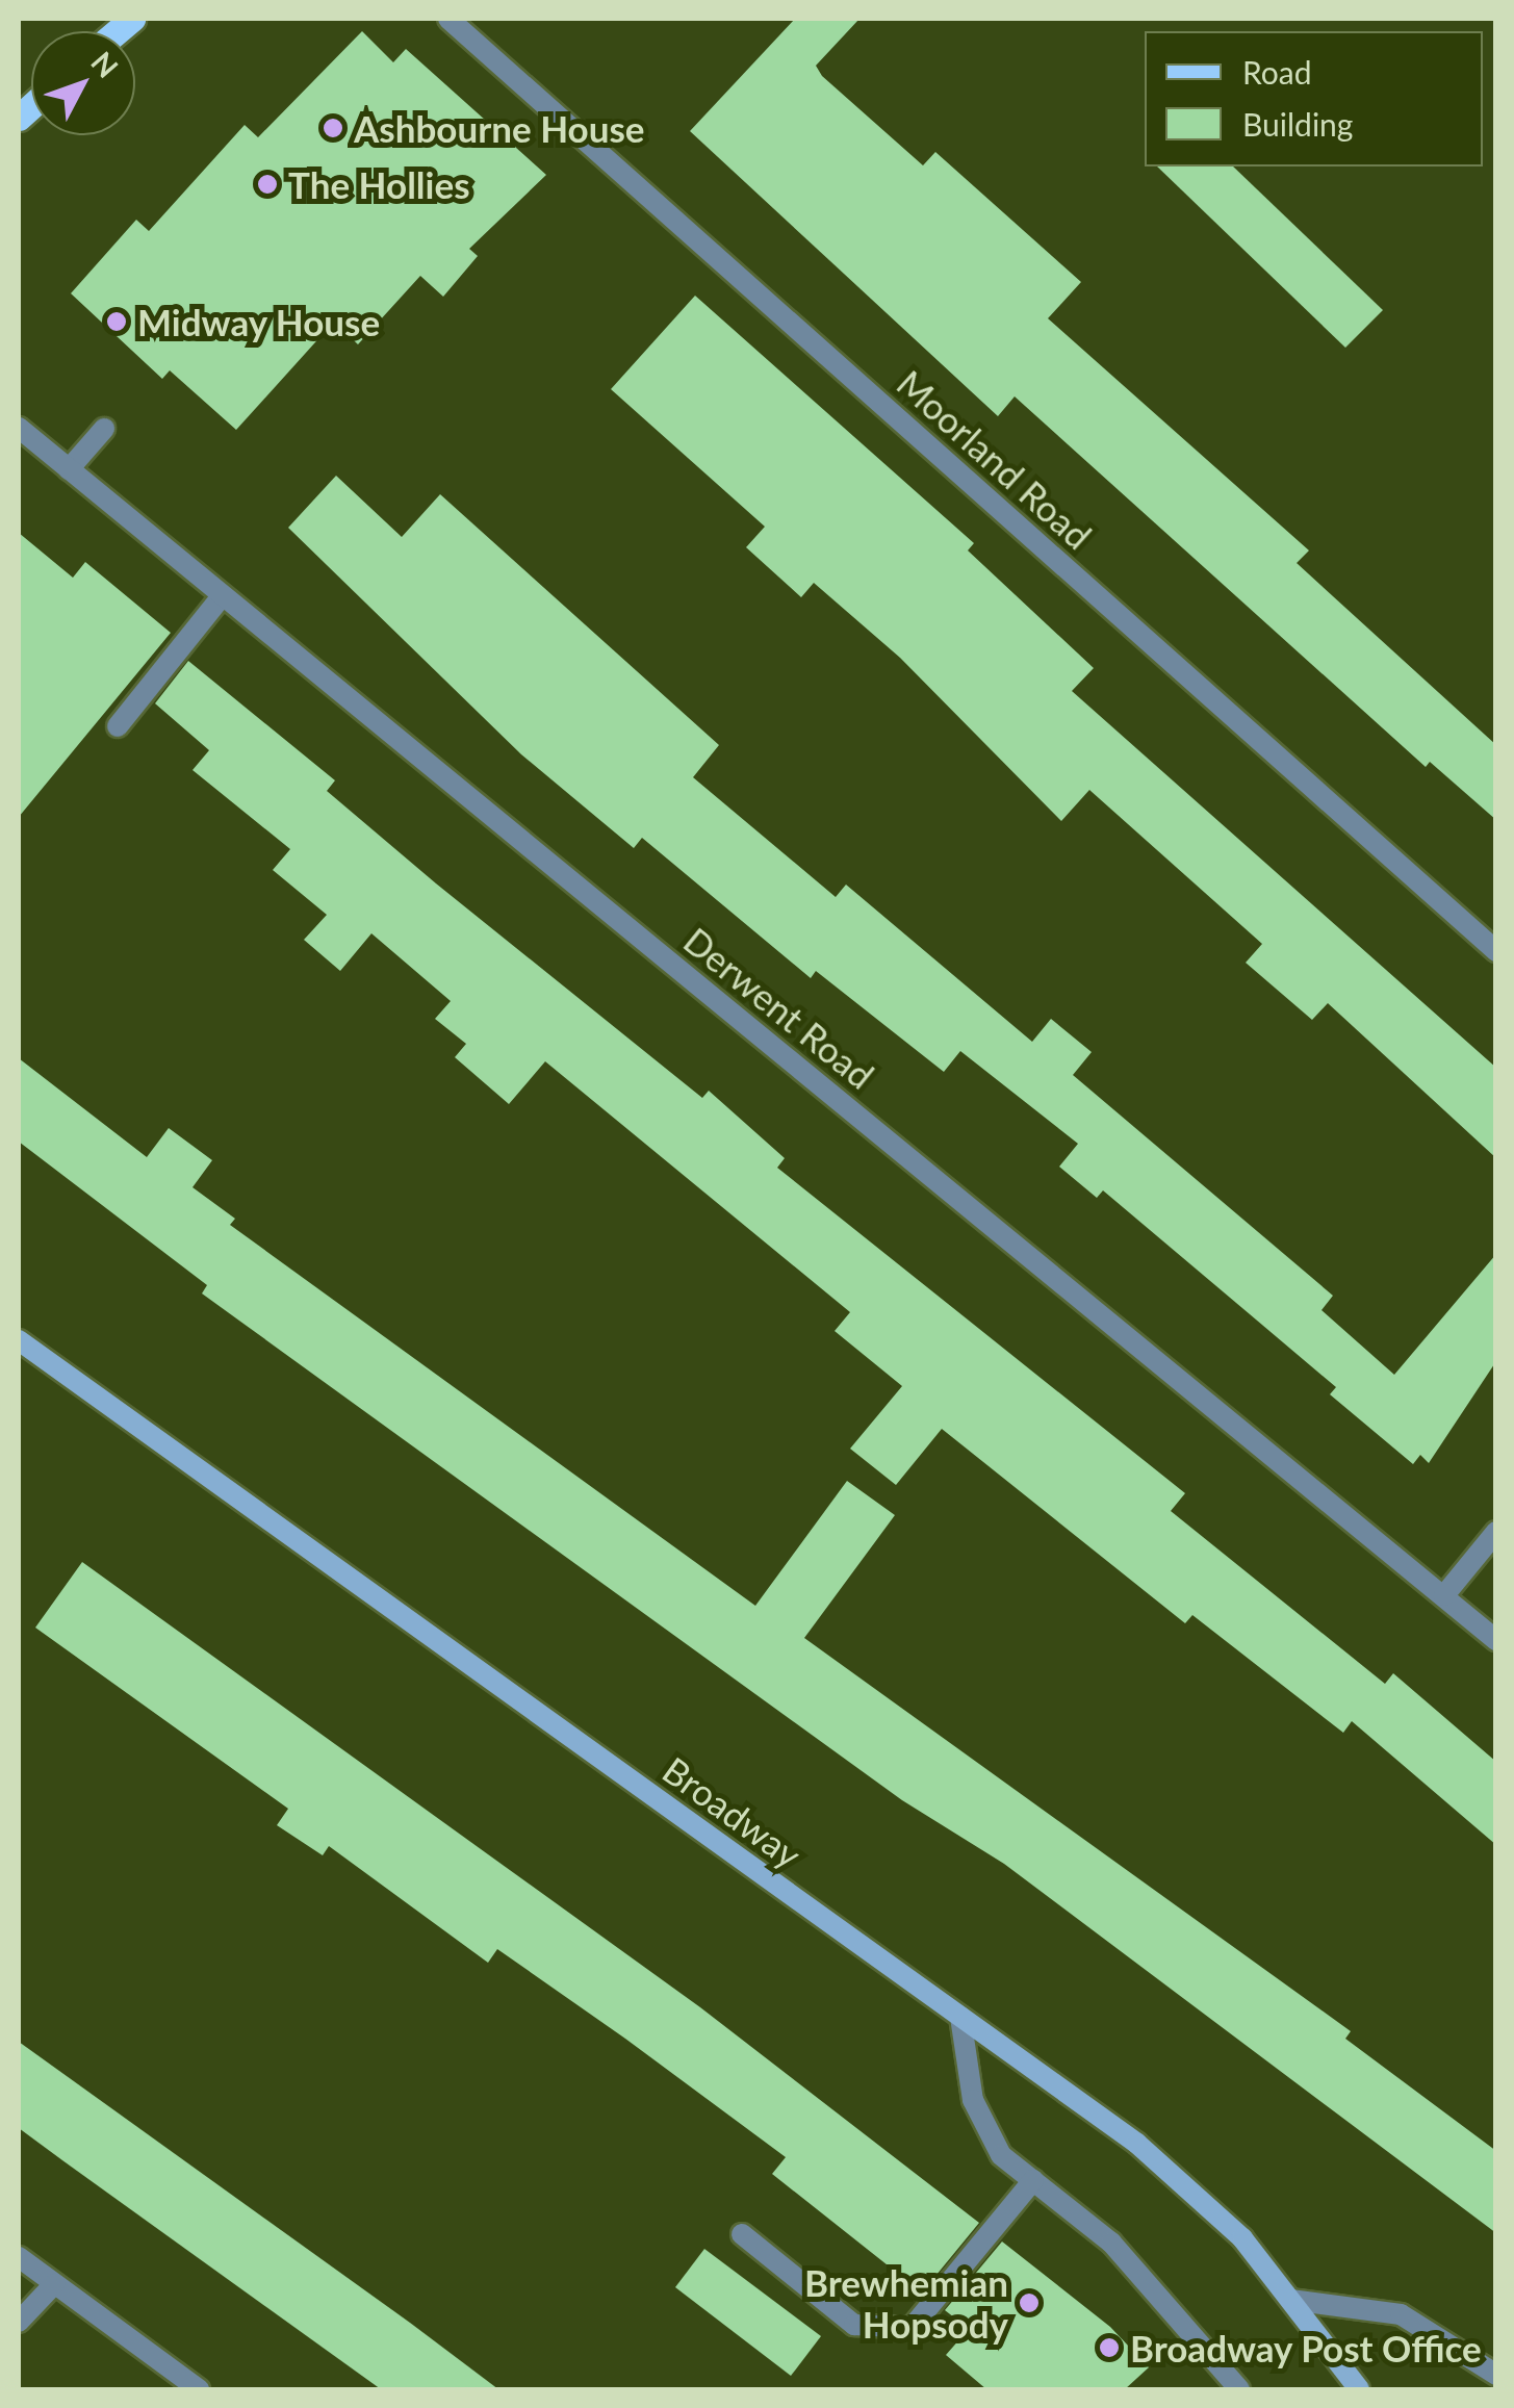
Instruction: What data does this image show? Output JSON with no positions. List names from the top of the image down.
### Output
{
  "streets": {
    "street": ["Moorland Road", "Derwent Road", "Broadway"]
  },
  "places": [
    "Ashbourne House",
    "The Hollies",
    "Midway House",
    "Brewhemian Hopsody",
    "Broadway Post Office"
  ],
  "legend": ["Road", "Building"],
  "north": "top right"
}
